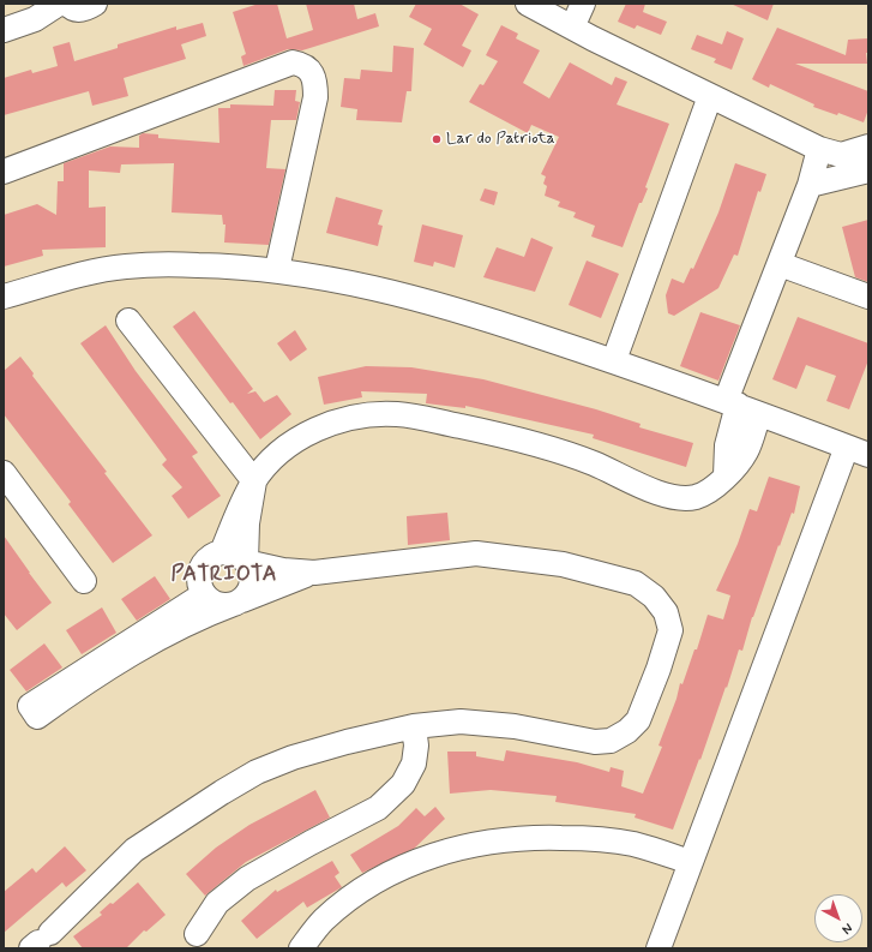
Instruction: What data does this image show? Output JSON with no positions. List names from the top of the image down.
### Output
{
  "districts": ["PATRIOTA"],
  "places": ["Lar do Patriota"],
  "north": "bottom right"
}
